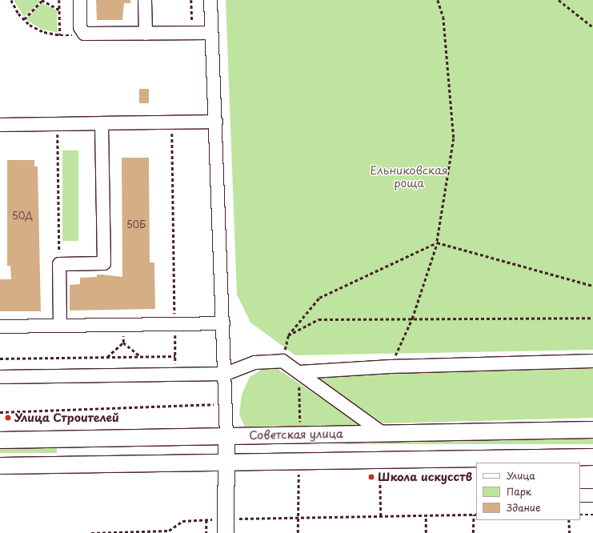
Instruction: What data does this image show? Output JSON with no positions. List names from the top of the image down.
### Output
{
  "streets": {
    "main road": ["Советская улица"]
  },
  "parks": ["Ельниковская роща"],
  "places": ["Улица Строителей", "Школа искусств"],
  "house_numbers": ["50Д", "50Б"],
  "legend": ["Улица", "Парк", "Здание"]
}
